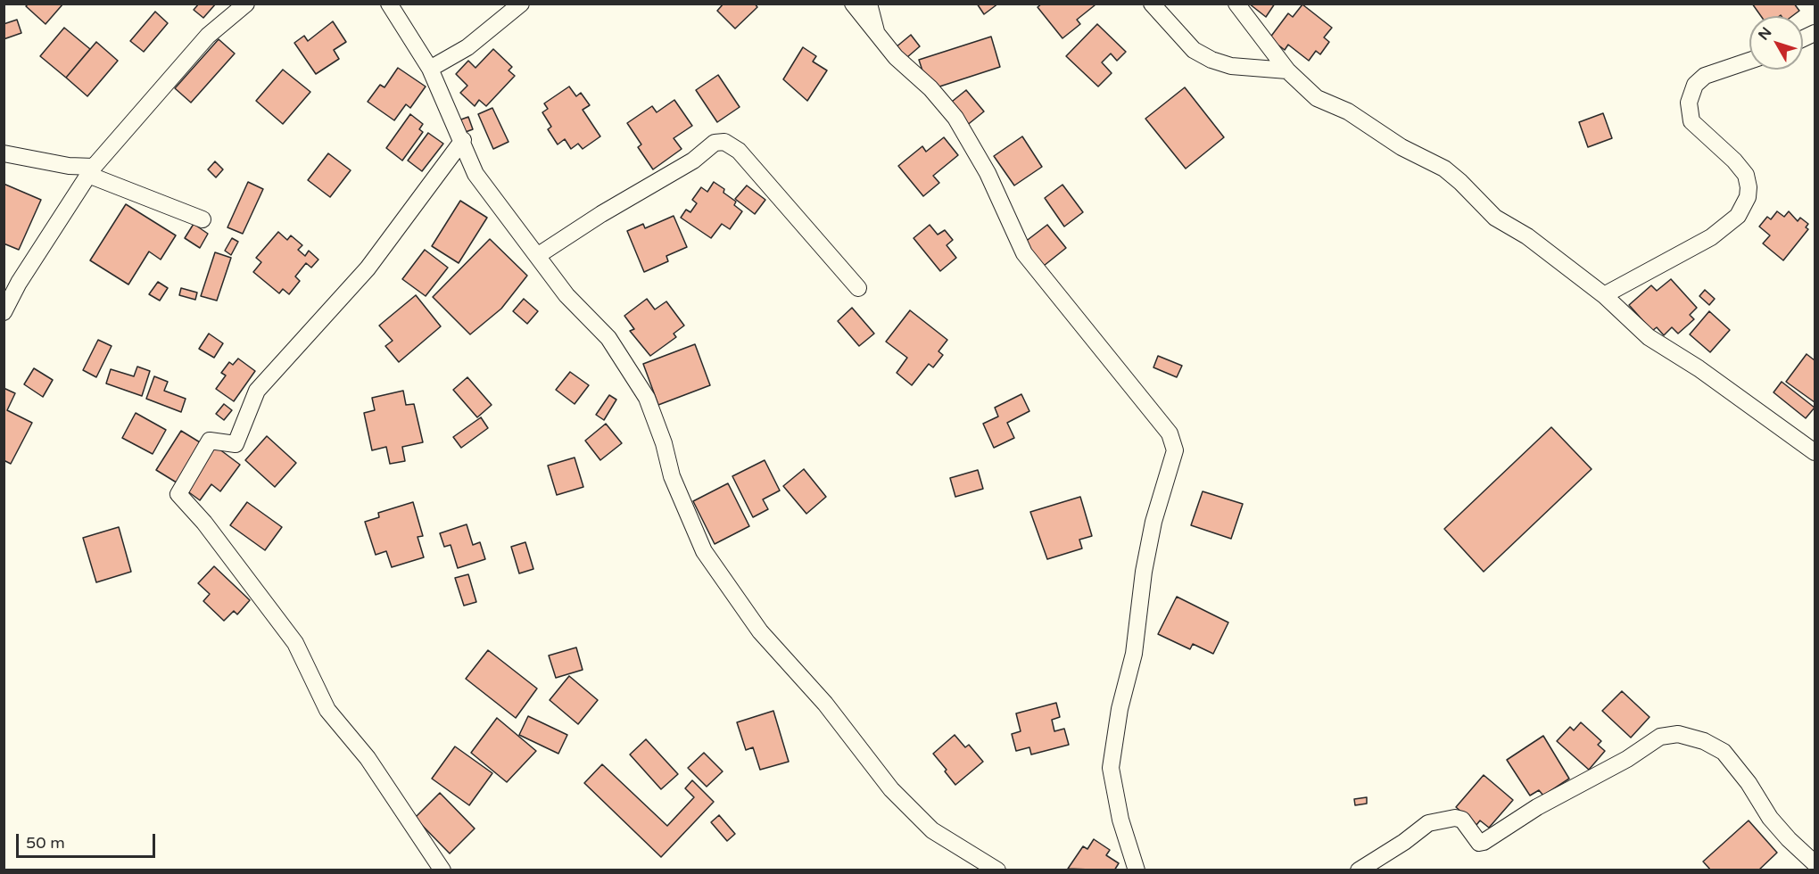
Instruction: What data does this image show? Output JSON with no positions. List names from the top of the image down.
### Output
{
  "scale_bar": "50 m",
  "north": "top left"
}
